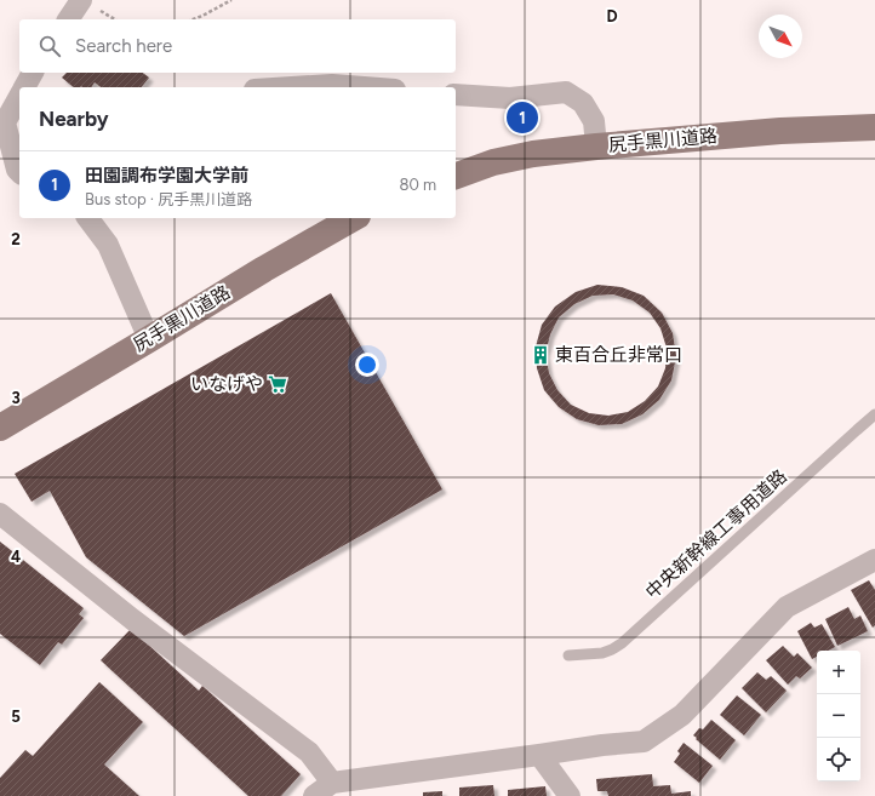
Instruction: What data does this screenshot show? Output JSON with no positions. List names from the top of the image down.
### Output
{
  "streets": {
    "main road": ["尻手黒川道路"],
    "lane": ["中央新幹線工事用道路"]
  },
  "places": {
    "building": ["東百合丘非常口"],
    "supermarket": ["いなげや"]
  },
  "north": "bottom right",
  "page": {
    "search": "Search here",
    "heading": "Nearby",
    "pins": "1",
    "list": [
      {
        "mark": "1",
        "name": "田園調布学園大学前",
        "note": "Bus stop · 尻手黒川道路",
        "value": "80 m"
      }
    ],
    "map_buttons": ["+", "−"]
  },
  "grid": {
    "columns": ["D"],
    "rows": [
      "2",
      "3",
      "4",
      "5"
    ]
  }
}
